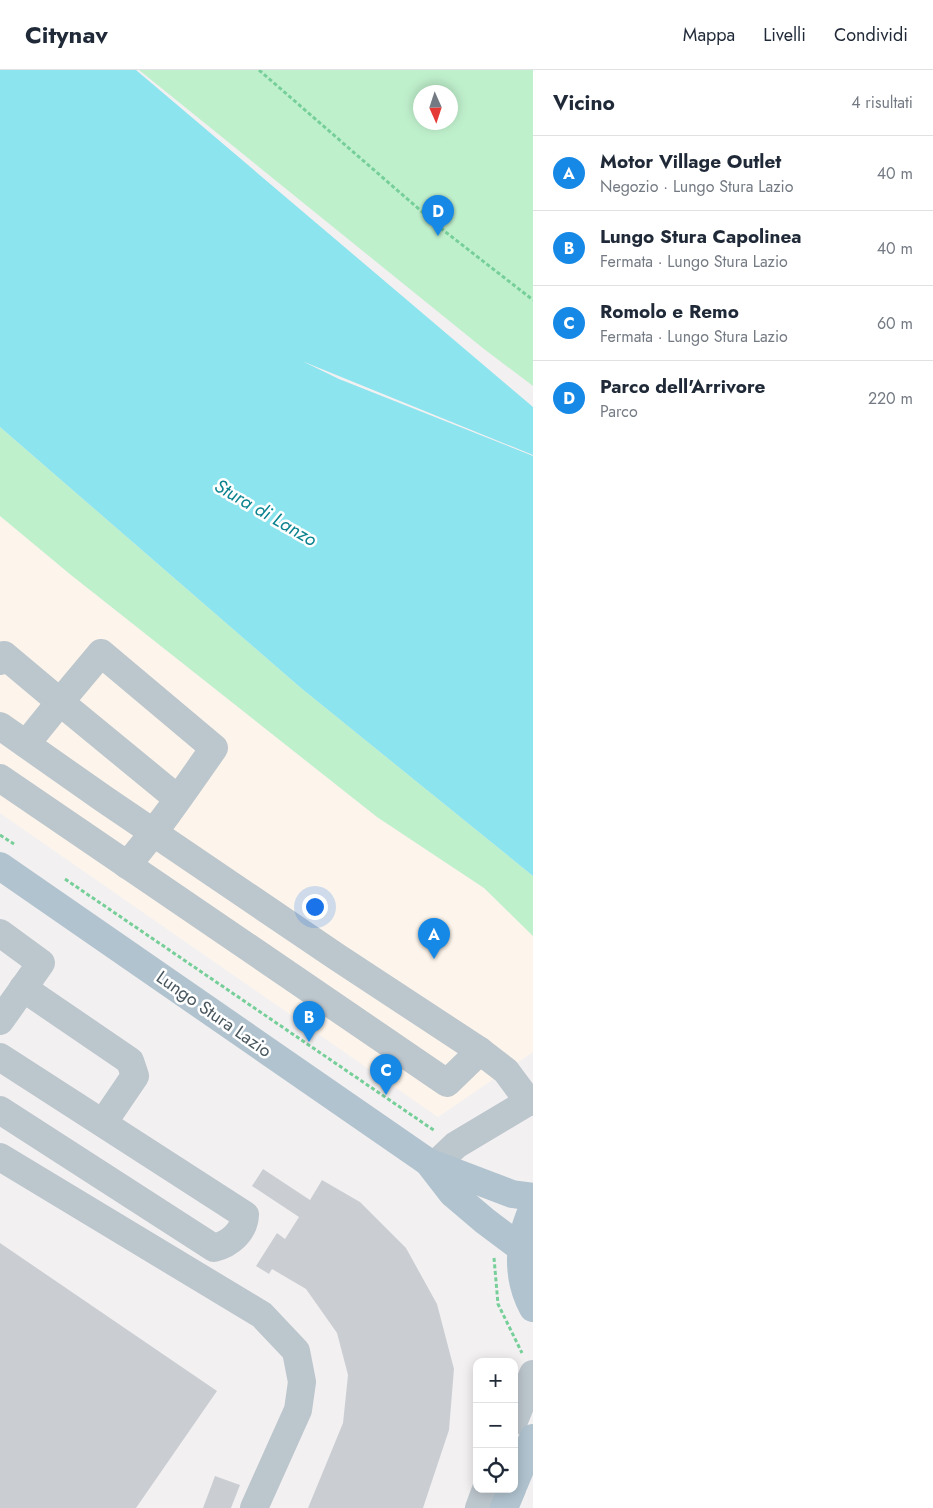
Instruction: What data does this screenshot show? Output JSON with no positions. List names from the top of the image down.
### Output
{
  "streets": {
    "main road": ["Lungo Stura Lazio"]
  },
  "water": ["Stura di Lanzo"],
  "north": "bottom",
  "page": {
    "header": "Citynav",
    "nav": ["Mappa", "Livelli", "Condividi"],
    "heading": ["Vicino", "4 risultati"],
    "list": [
      {
        "mark": "A",
        "name": "Motor Village Outlet",
        "note": "Negozio · Lungo Stura Lazio",
        "value": "40 m"
      },
      {
        "mark": "B",
        "name": "Lungo Stura Capolinea",
        "note": "Fermata · Lungo Stura Lazio",
        "value": "40 m"
      },
      {
        "mark": "C",
        "name": "Romolo e Remo",
        "note": "Fermata · Lungo Stura Lazio",
        "value": "60 m"
      },
      {
        "mark": "D",
        "name": "Parco dell'Arrivore",
        "note": "Parco",
        "value": "220 m"
      }
    ],
    "pins": [
      "D",
      "A",
      "B",
      "C"
    ],
    "map_buttons": ["+", "−"]
  }
}
